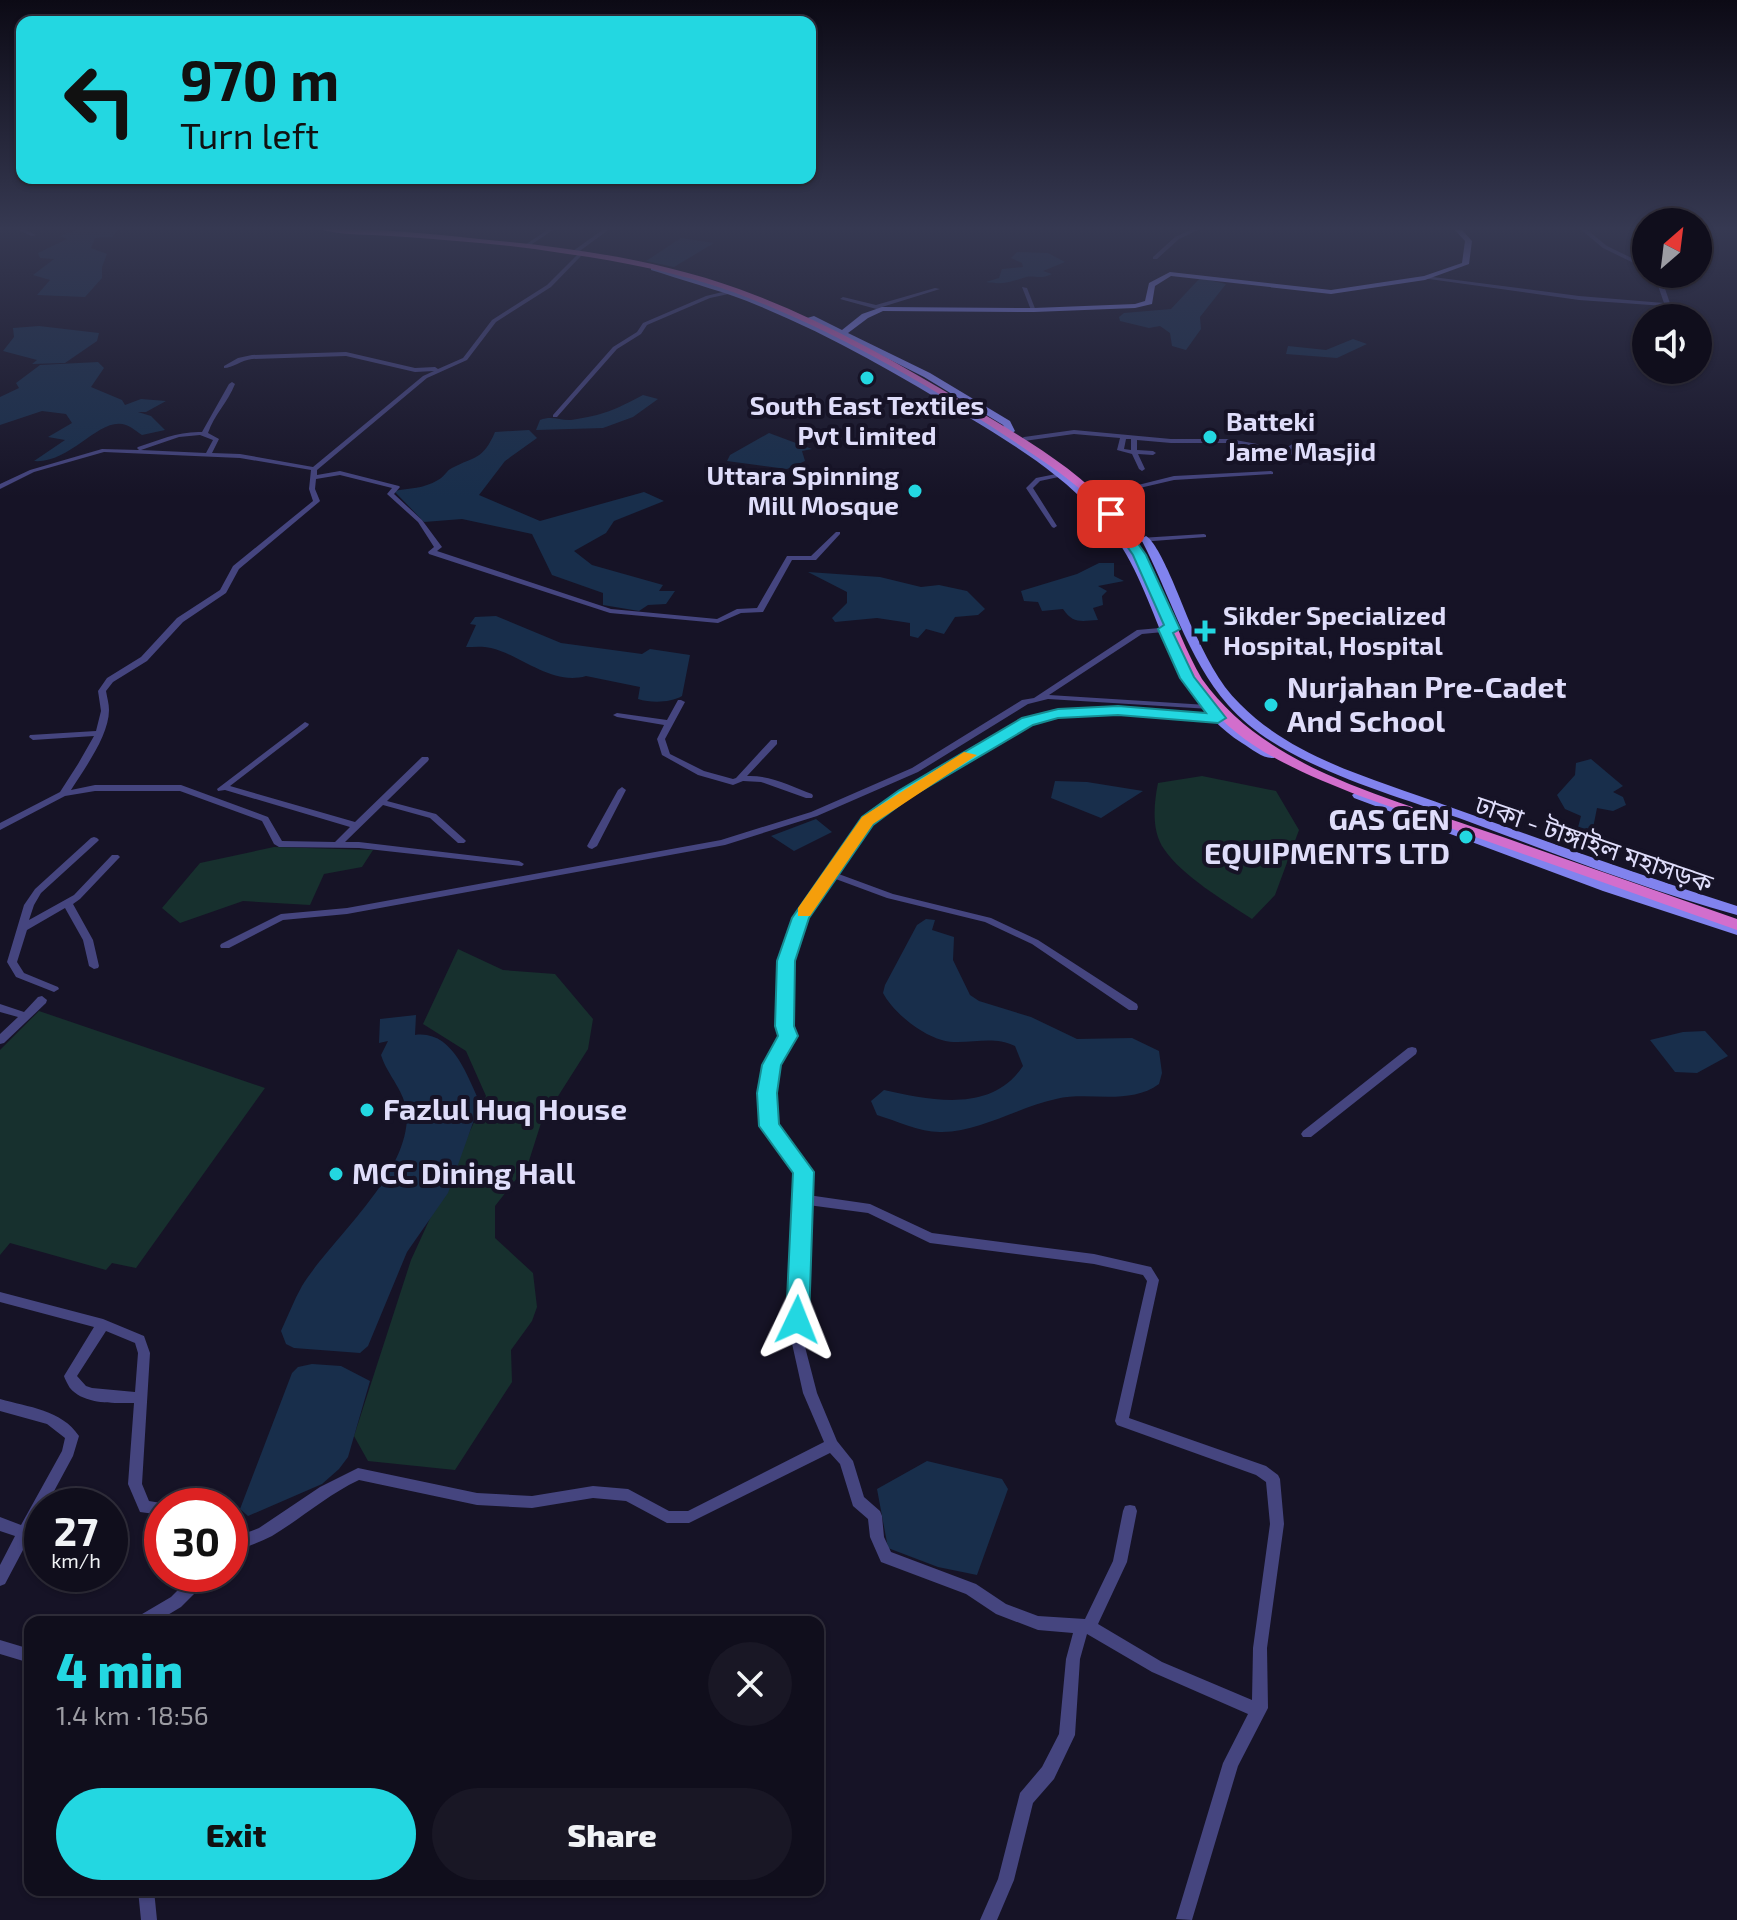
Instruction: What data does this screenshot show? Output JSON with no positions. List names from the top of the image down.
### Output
{
  "streets": {
    "highway": ["ঢাকা - টাঙ্গাইল মহাসড়ক"]
  },
  "places": {
    "other": [
      "South East Textiles Pvt Limited",
      "Batteki Jame Masjid",
      "Uttara Spinning Mill Mosque",
      "Nurjahan Pre-Cadet And School",
      "GAS GEN EQUIPMENTS LTD",
      "Fazlul Huq House",
      "MCC Dining Hall"
    ],
    "health": ["Sikder Specialized Hospital, Hospital"]
  },
  "north": "top right",
  "page": {
    "turn": ["970 m", "Turn left"],
    "speed": "27 km/h",
    "limit": "30",
    "heading": ["4 min", "1.4 km · 18:56"],
    "buttons": ["Exit", "Share"]
  }
}
